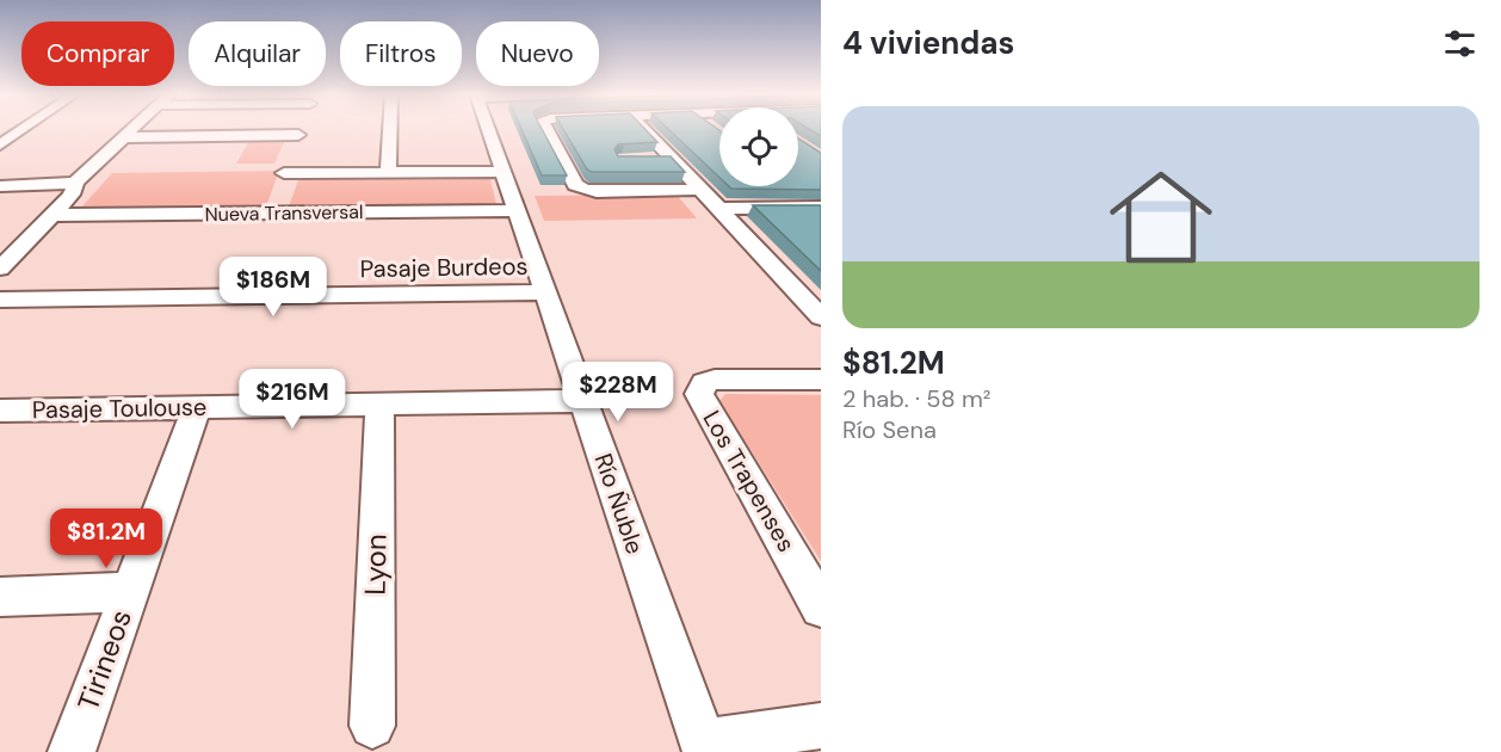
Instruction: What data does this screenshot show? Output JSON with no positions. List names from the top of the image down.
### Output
{
  "streets": {
    "street": [
      "Nueva Transversal",
      "Pasaje Burdeos",
      "Pasaje Toulouse",
      "Los Trapenses",
      "Río Ñuble",
      "Lyon",
      "Tirineos"
    ]
  },
  "crossings": [
    ["Nueva Transversal", "Río Ñuble"],
    ["Pasaje Burdeos", "Río Ñuble"],
    ["Pasaje Toulouse", "Río Ñuble"],
    ["Pasaje Toulouse", "Lyon"],
    ["Pasaje Toulouse", "Tirineos"]
  ],
  "page": {
    "heading": "4 viviendas",
    "chip": [
      "Comprar",
      "Alquilar",
      "Filtros",
      "Nuevo"
    ],
    "list": [
      {
        "name": "$81.2M",
        "note": "2 hab. · 58 m² · Río Sena"
      }
    ],
    "price": [
      "$186M",
      "$228M",
      "$216M",
      "$81.2M"
    ]
  }
}
